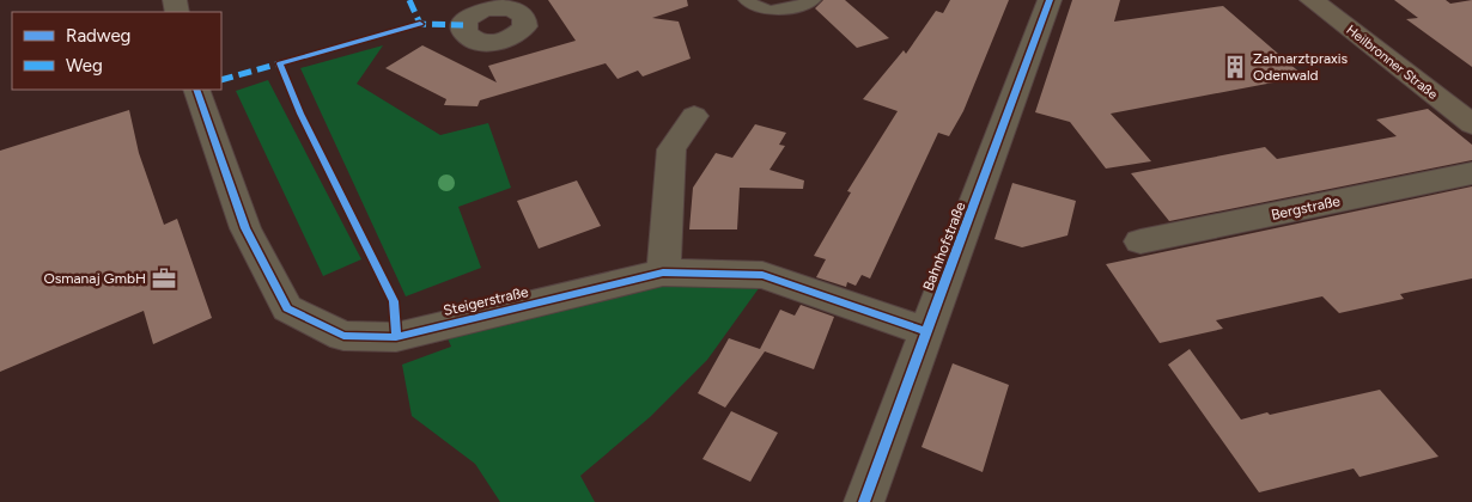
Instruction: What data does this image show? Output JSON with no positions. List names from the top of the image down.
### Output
{
  "streets": {
    "main road": ["Heilbronner Straße"],
    "street": ["Bergstraße", "Bahnhofstraße", "Steigerstraße"]
  },
  "crossings": [
    ["Bahnhofstraße", "Steigerstraße"]
  ],
  "places": {
    "building": ["Zahnarztpraxis Odenwald"],
    "office": ["Osmanaj GmbH"]
  },
  "legend": ["Radweg", "Weg"]
}
